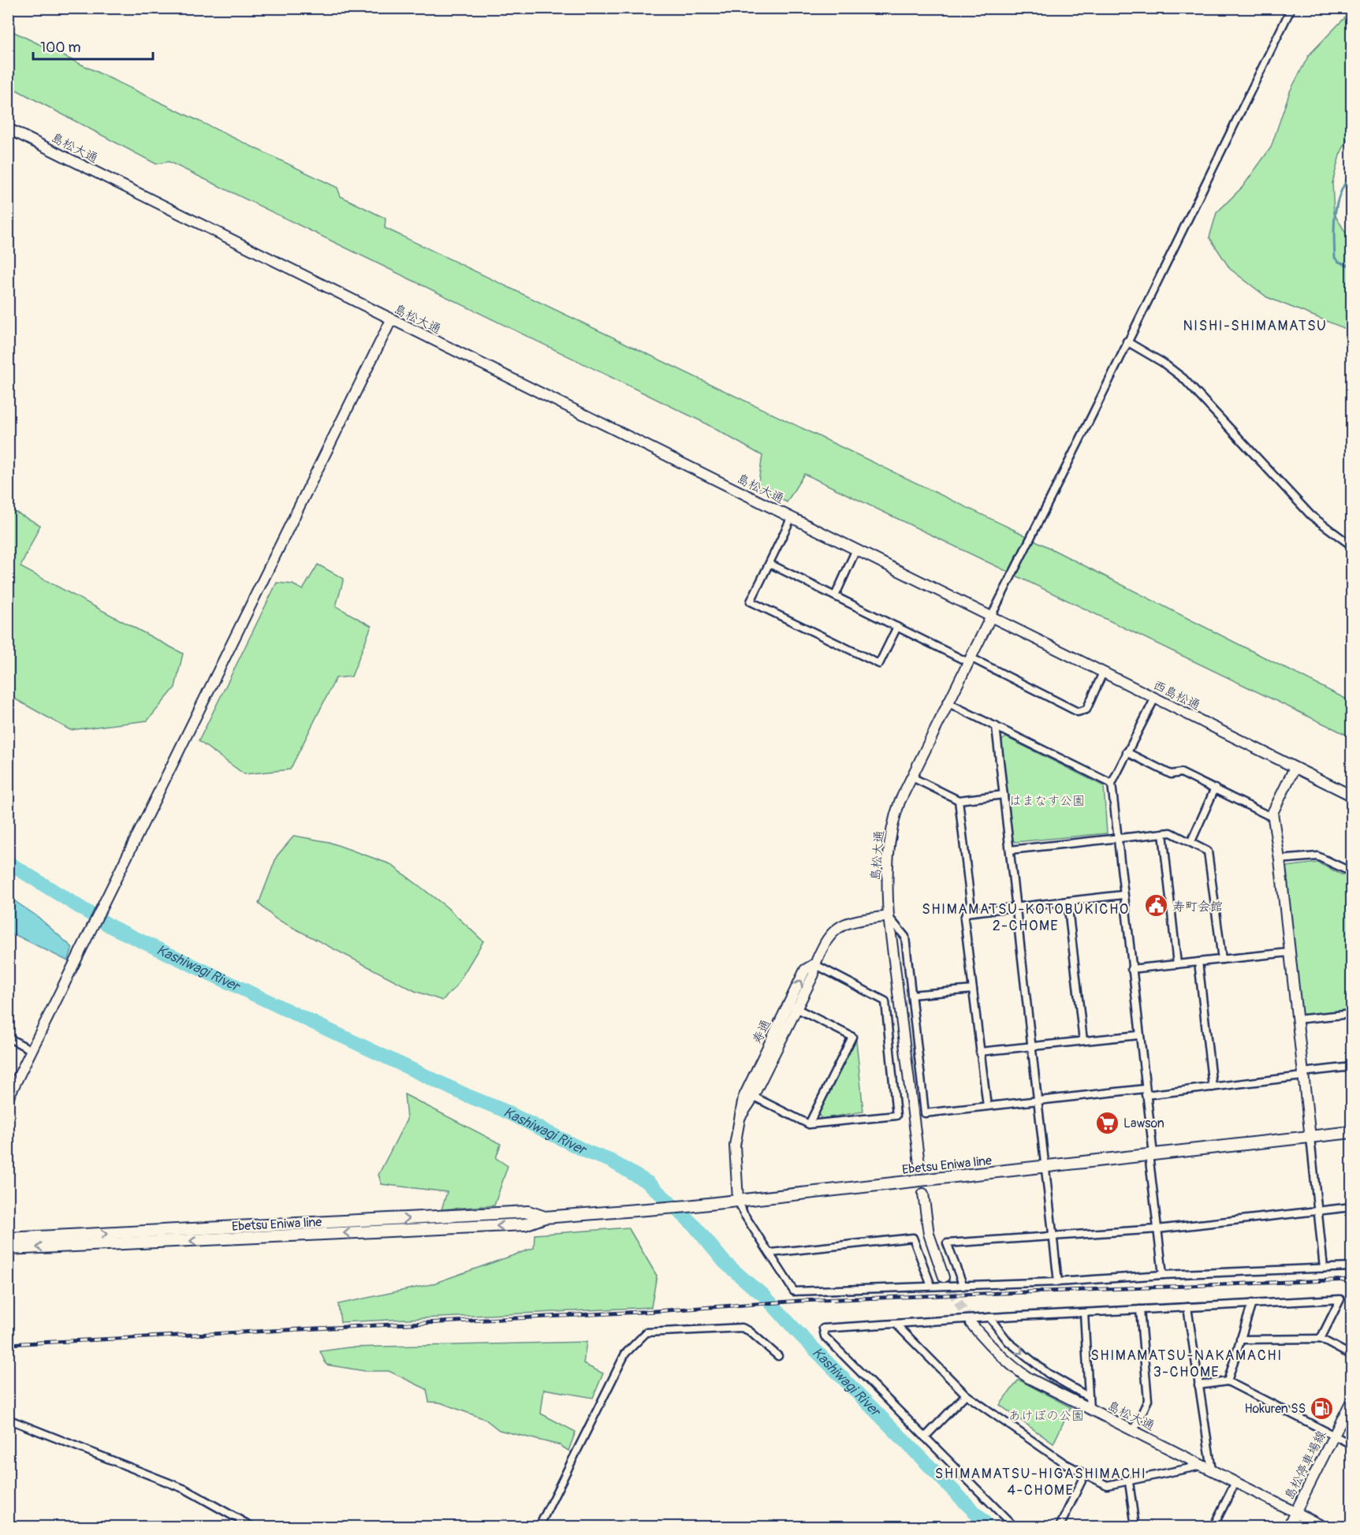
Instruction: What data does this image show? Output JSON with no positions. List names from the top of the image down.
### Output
{
  "streets": {
    "main road": ["Ebetsu Eniwa line"],
    "street": [
      "島松大通",
      "西島松通",
      "寿通",
      "島松停車場線"
    ]
  },
  "crossings": [
    ["島松大通", "西島松通"],
    ["島松大通", "寿通"],
    ["島松大通", "島松停車場線"],
    ["寿通", "Ebetsu Eniwa line"]
  ],
  "districts": [
    "NISHI-SHIMAMATSU",
    "SHIMAMATSU-KOTOBUKICHO 2-CHOME",
    "SHIMAMATSU-NAKAMACHI 3-CHOME",
    "SHIMAMATSU-HIGASHIMACHI 4-CHOME"
  ],
  "water": ["Kashiwagi River"],
  "parks": ["はまなす公園", "あけぼの公園"],
  "places": {
    "public building": ["寿町会館"],
    "supermarket": ["Lawson"],
    "fuel station": ["Hokuren SS"]
  },
  "scale_bar": "100 m"
}
